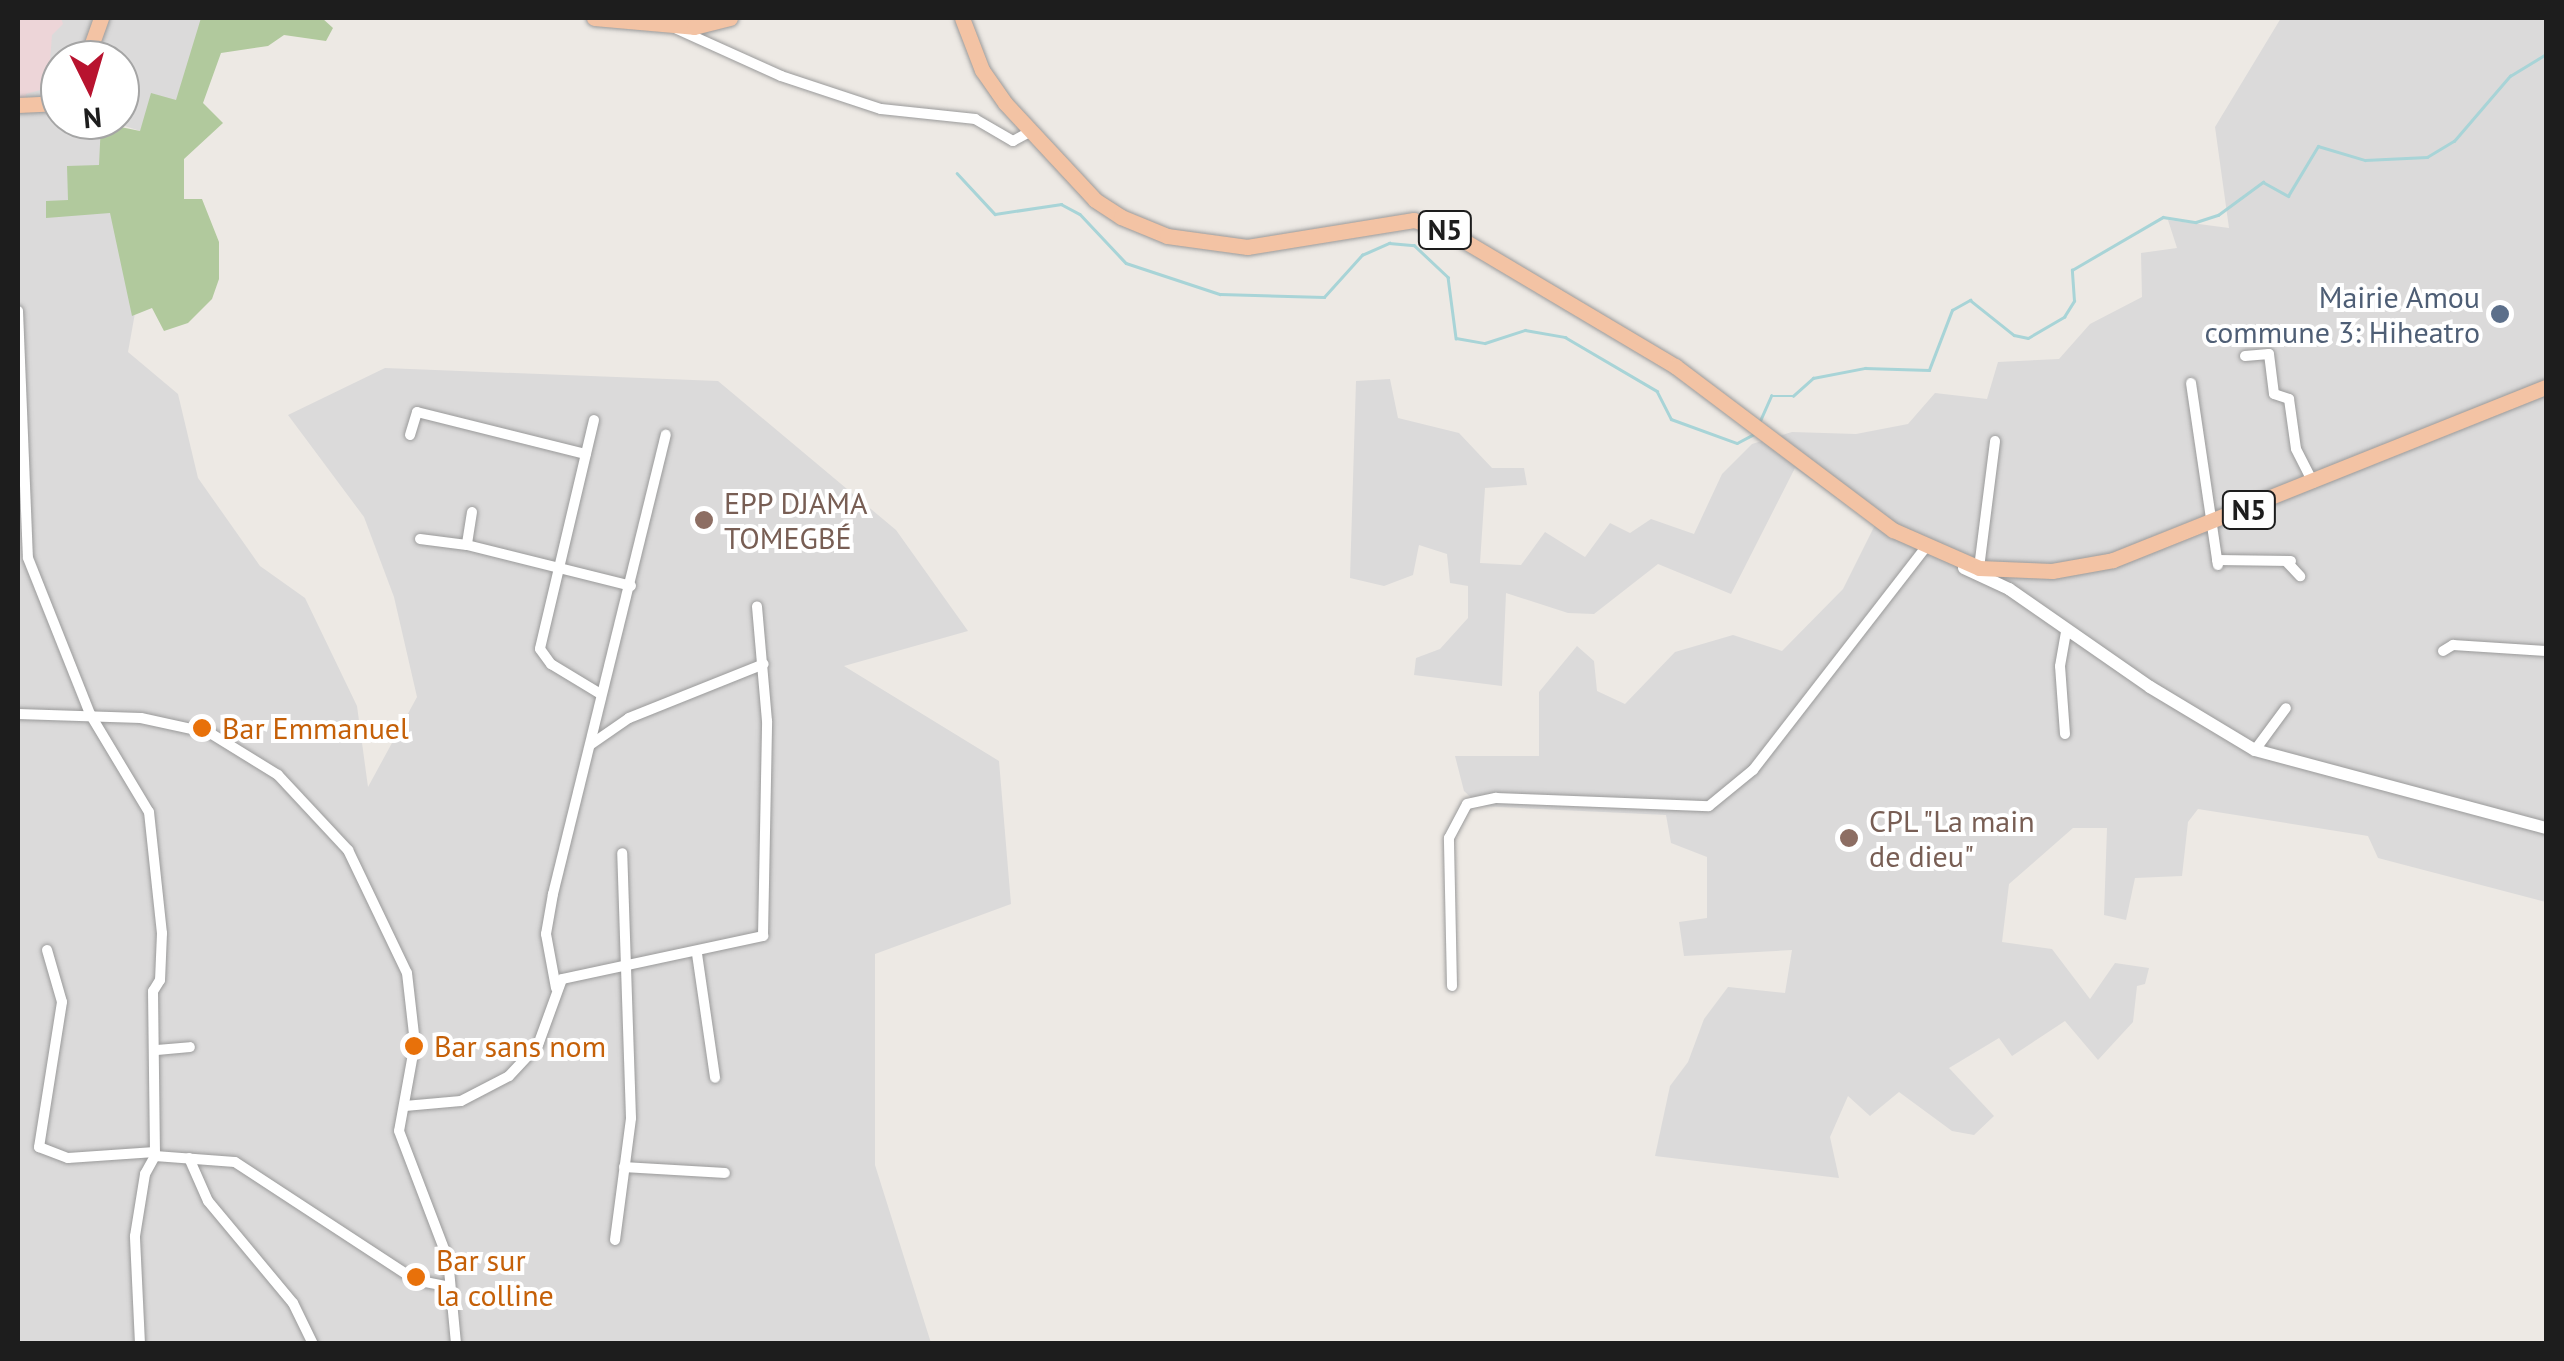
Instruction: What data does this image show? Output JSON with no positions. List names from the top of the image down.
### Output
{
  "streets": {
    "main road": ["N5"]
  },
  "places": [
    "Mairie Amou commune 3: Hiheatro",
    "EPP DJAMA TOMEGBÉ",
    "Bar Emmanuel",
    "CPL \"La main de dieu\"",
    "Bar sans nom",
    "Bar sur la colline"
  ],
  "north": "bottom"
}
